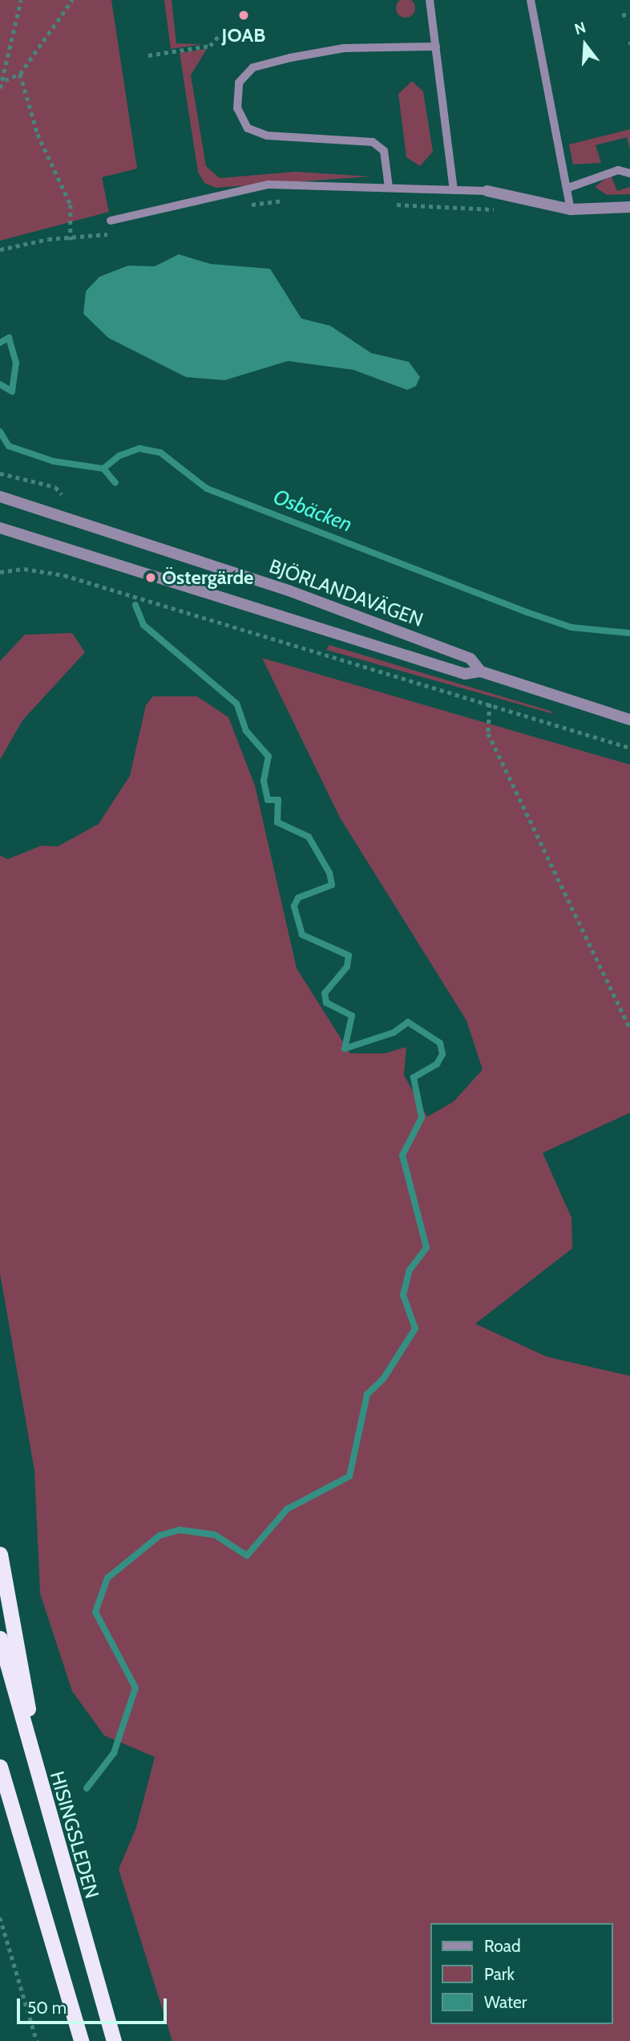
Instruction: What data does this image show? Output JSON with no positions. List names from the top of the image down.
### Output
{
  "streets": {
    "highway": ["HISINGSLEDEN"],
    "street": ["BJÖRLANDAVÄGEN"]
  },
  "water": ["Osbäcken"],
  "places": ["JOAB", "Östergärde"],
  "legend": ["Road", "Park", "Water"],
  "scale_bar": "50 m",
  "north": "top"
}
